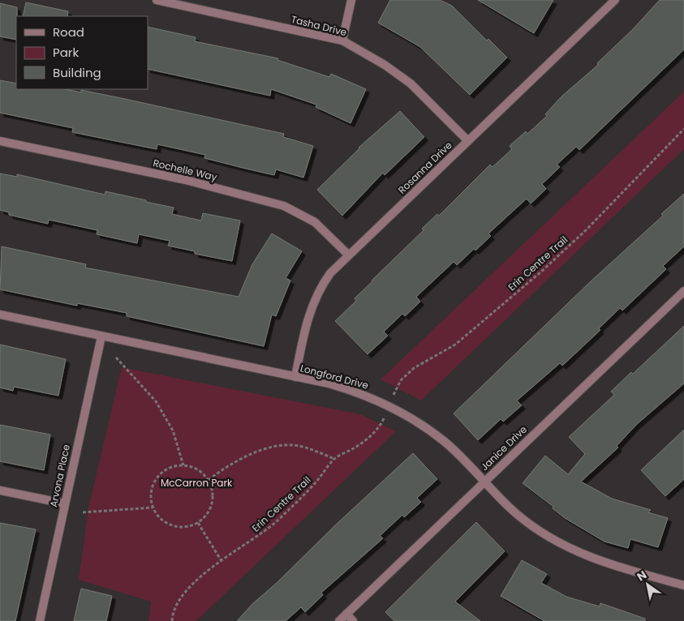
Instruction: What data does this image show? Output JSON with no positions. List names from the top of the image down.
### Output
{
  "streets": {
    "street": [
      "Tasha Drive",
      "Rosanna Drive",
      "Rochelle Way",
      "Longford Drive",
      "Janice Drive",
      "Arvona Place"
    ],
    "path": ["Erin Centre Trail"]
  },
  "crossings": [
    ["Tasha Drive", "Rosanna Drive"],
    ["Rosanna Drive", "Rochelle Way"],
    ["Rosanna Drive", "Longford Drive"],
    ["Longford Drive", "Janice Drive"],
    ["Longford Drive", "Arvona Place"]
  ],
  "parks": ["McCarron Park"],
  "legend": ["Road", "Park", "Building"],
  "north": "top left"
}
